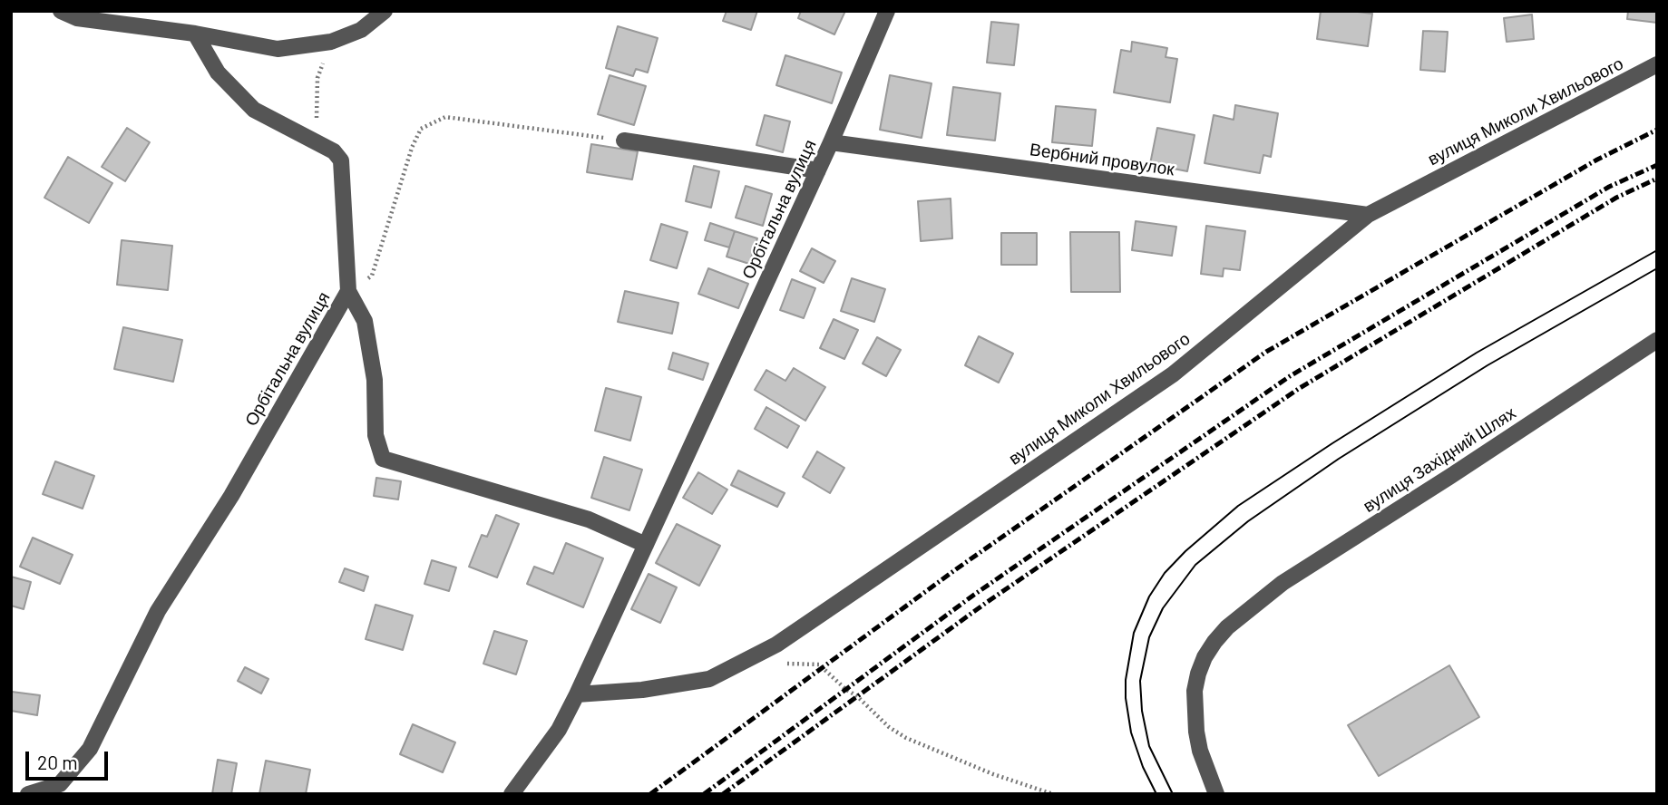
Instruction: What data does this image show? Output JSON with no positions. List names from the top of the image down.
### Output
{
  "streets": {
    "street": [
      "вулиця Миколи Хвильового",
      "Вербний провулок",
      "Орбітальна вулиця",
      "вулиця Західний Шлях"
    ]
  },
  "crossings": [
    ["вулиця Миколи Хвильового", "Вербний провулок"],
    ["вулиця Миколи Хвильового", "Орбітальна вулиця"],
    ["Вербний провулок", "Орбітальна вулиця"]
  ],
  "scale_bar": "20 m"
}
